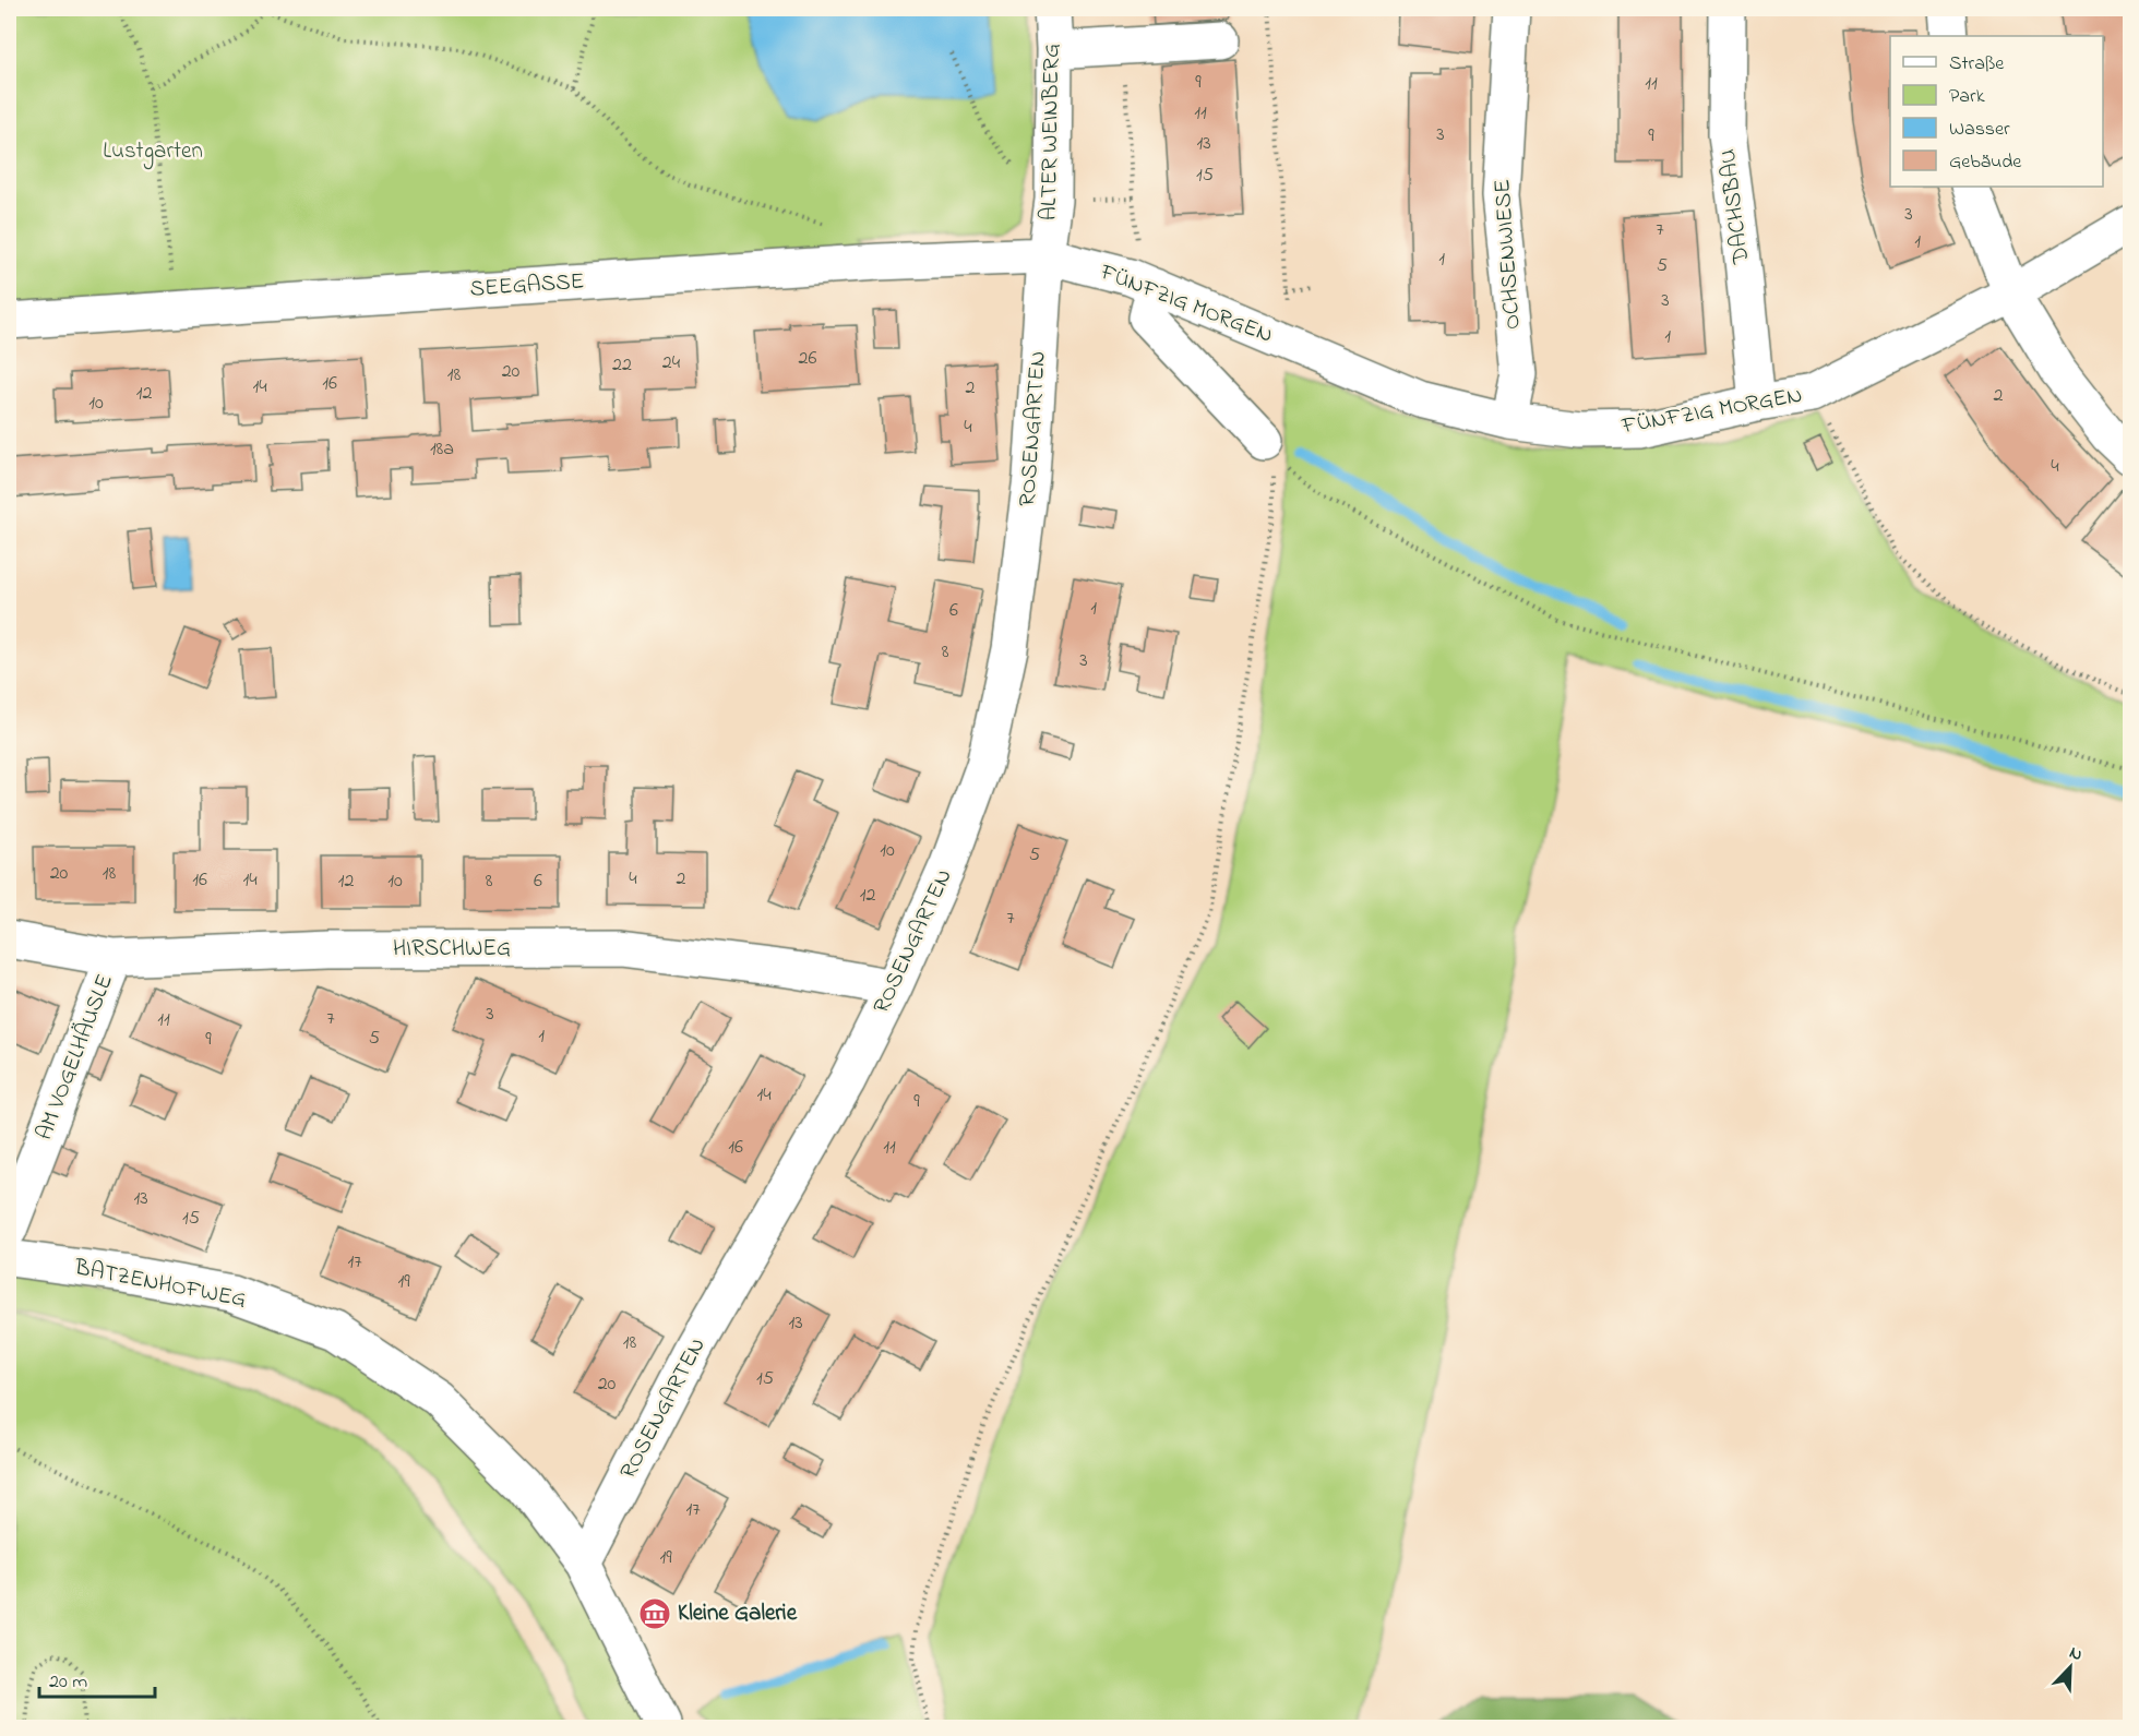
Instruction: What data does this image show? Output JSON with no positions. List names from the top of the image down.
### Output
{
  "streets": {
    "street": [
      "ALTER WEINBERG",
      "DACHSBAU",
      "OCHSENWIESE",
      "SEEGASSE",
      "FÜNFZIG MORGEN",
      "ROSENGARTEN",
      "HIRSCHWEG",
      "AM VOGELHÄUSLE",
      "BATZENHOFWEG"
    ]
  },
  "crossings": [
    ["ALTER WEINBERG", "SEEGASSE"],
    ["ALTER WEINBERG", "FÜNFZIG MORGEN"],
    ["ALTER WEINBERG", "ROSENGARTEN"],
    ["DACHSBAU", "FÜNFZIG MORGEN"],
    ["OCHSENWIESE", "FÜNFZIG MORGEN"],
    ["SEEGASSE", "FÜNFZIG MORGEN"],
    ["SEEGASSE", "ROSENGARTEN"],
    ["FÜNFZIG MORGEN", "ROSENGARTEN"],
    ["ROSENGARTEN", "HIRSCHWEG"],
    ["ROSENGARTEN", "BATZENHOFWEG"],
    ["HIRSCHWEG", "AM VOGELHÄUSLE"]
  ],
  "parks": ["Lustgarten"],
  "places": {
    "museum": ["Kleine Galerie"]
  },
  "house_numbers": [
    "9",
    "11",
    "11",
    "3",
    "9",
    "13",
    "15",
    "3",
    "7",
    "1",
    "1",
    "5",
    "3",
    "1",
    "26",
    "24",
    "22",
    "20",
    "18",
    "16",
    "14",
    "2",
    "12",
    "2",
    "10",
    "4",
    "18a",
    "4",
    "1",
    "6",
    "8",
    "3",
    "10",
    "5",
    "20",
    "18",
    "4",
    "2",
    "16",
    "14",
    "12",
    "10",
    "8",
    "6",
    "12",
    "7",
    "3",
    "7",
    "11",
    "1",
    "5",
    "9",
    "14",
    "9",
    "16",
    "11",
    "13",
    "15",
    "17",
    "19",
    "13",
    "18",
    "15",
    "20",
    "17",
    "19"
  ],
  "legend": [
    "Straße",
    "Park",
    "Wasser",
    "Gebäude"
  ],
  "scale_bar": "20 m",
  "north": "top right"
}
